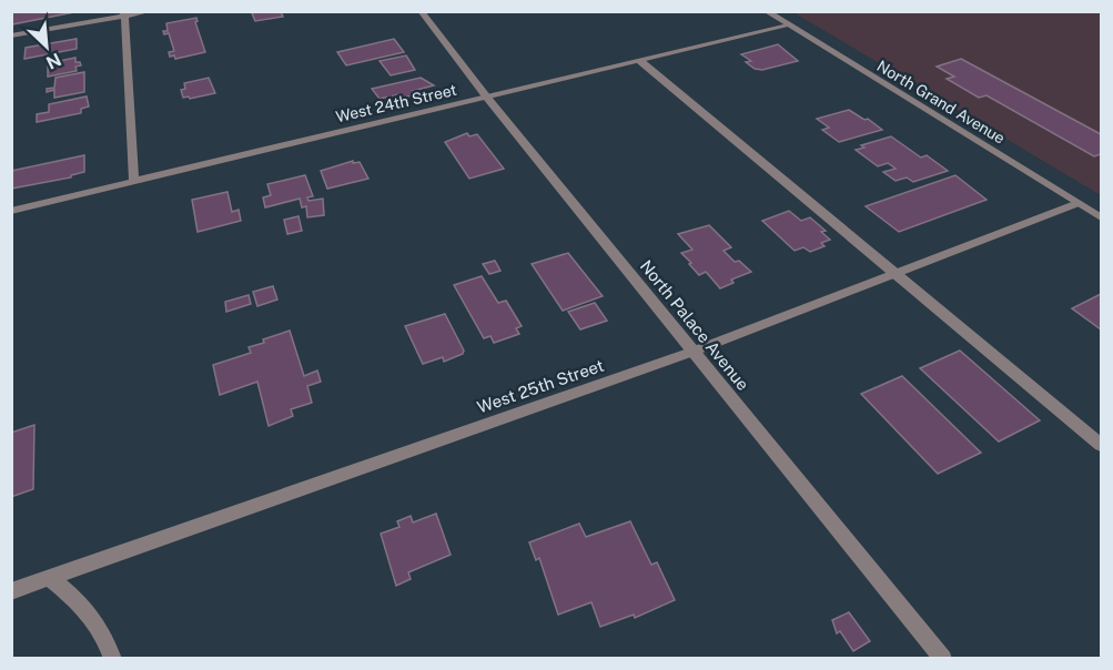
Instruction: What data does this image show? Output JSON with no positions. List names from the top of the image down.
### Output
{
  "streets": {
    "street": [
      "North Grand Avenue",
      "West 24th Street",
      "North Palace Avenue",
      "West 25th Street"
    ]
  },
  "crossings": [
    ["North Grand Avenue", "West 24th Street"],
    ["North Grand Avenue", "West 25th Street"],
    ["West 24th Street", "North Palace Avenue"],
    ["North Palace Avenue", "West 25th Street"]
  ],
  "north": "bottom right"
}
